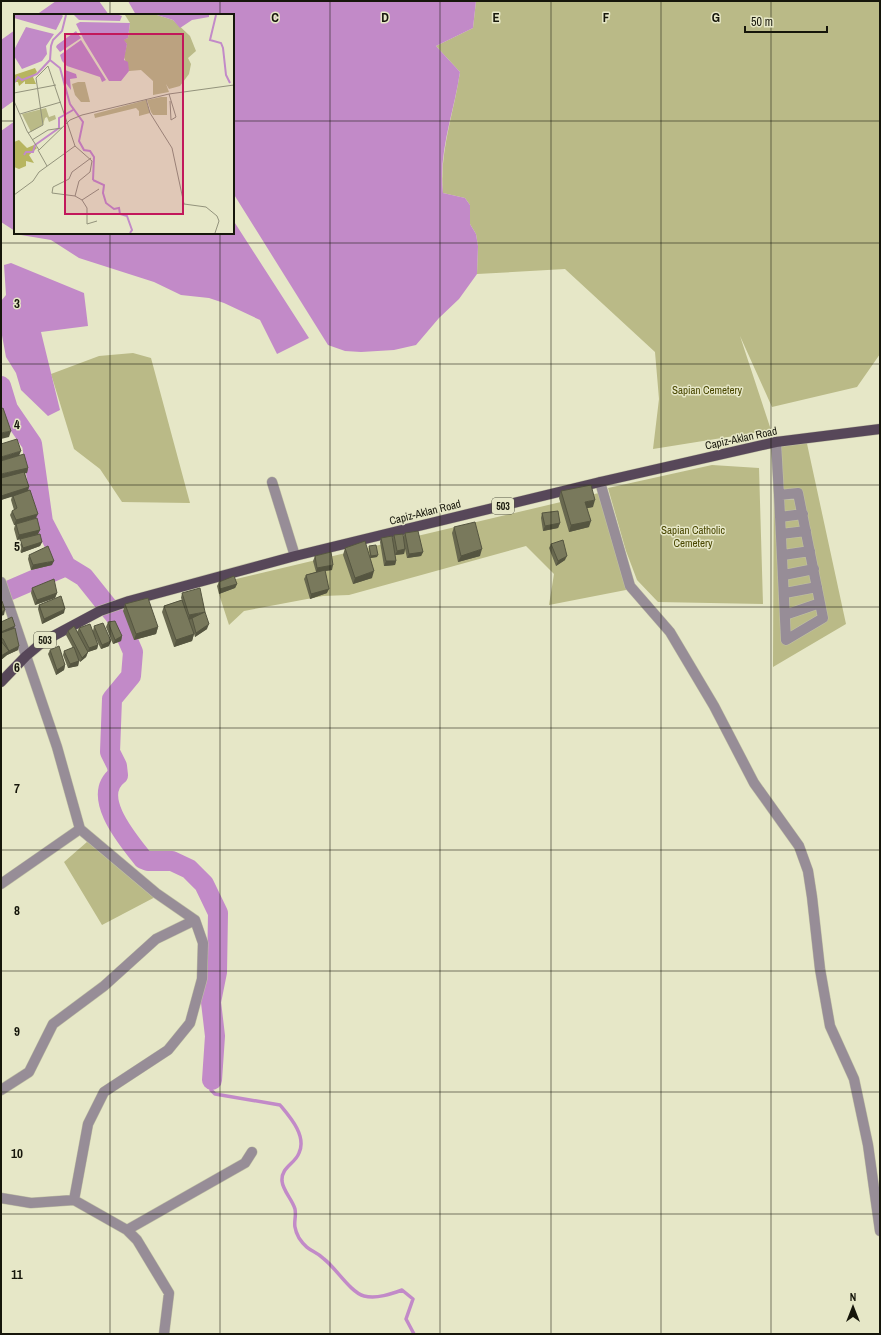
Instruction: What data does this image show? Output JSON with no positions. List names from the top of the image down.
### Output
{
  "streets": {
    "main road": ["Capiz-Aklan Road", "503"]
  },
  "parks": ["Sapian Cemetery", "Sapian Catholic Cemetery"],
  "scale_bar": "50 m",
  "north": "top",
  "grid": {
    "columns": [
      "C",
      "D",
      "E",
      "F",
      "G"
    ],
    "rows": [
      "3",
      "4",
      "5",
      "6",
      "7",
      "8",
      "9",
      "10",
      "11"
    ]
  }
}
